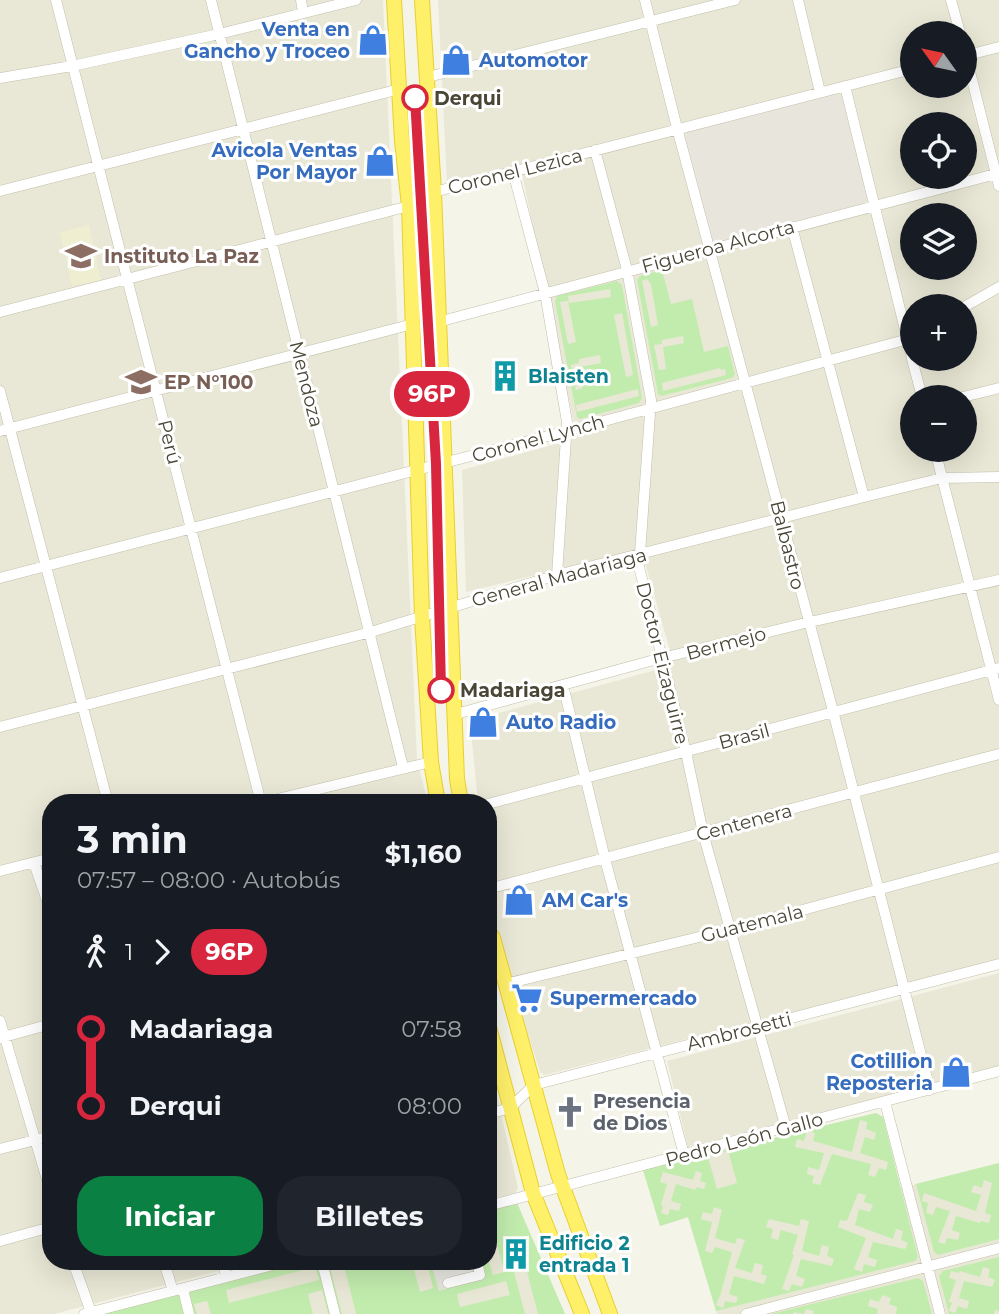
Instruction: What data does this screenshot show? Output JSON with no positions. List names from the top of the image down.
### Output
{
  "streets": {
    "street": [
      "Coronel Lezica",
      "Figueroa Alcorta",
      "Mendoza",
      "Coronel Lynch",
      "Perú",
      "Balbastro",
      "General Madariaga",
      "Bermejo",
      "Doctor Eizaguirre",
      "Brasil",
      "Centenera",
      "Guatemala",
      "Ambrosetti",
      "Pedro León Gallo"
    ]
  },
  "crossings": [
    ["Coronel Lezica", "Mendoza"],
    ["Coronel Lezica", "Perú"],
    ["Coronel Lezica", "Balbastro"],
    ["Coronel Lezica", "Doctor Eizaguirre"],
    ["Figueroa Alcorta", "Balbastro"],
    ["Figueroa Alcorta", "Doctor Eizaguirre"],
    ["Mendoza", "Coronel Lynch"],
    ["Mendoza", "General Madariaga"],
    ["Coronel Lynch", "Perú"],
    ["Coronel Lynch", "Balbastro"],
    ["Coronel Lynch", "Doctor Eizaguirre"],
    ["Perú", "General Madariaga"],
    ["Balbastro", "General Madariaga"],
    ["Balbastro", "Bermejo"],
    ["Balbastro", "Brasil"],
    ["Balbastro", "Centenera"],
    ["Balbastro", "Guatemala"],
    ["Balbastro", "Ambrosetti"],
    ["Balbastro", "Pedro León Gallo"],
    ["General Madariaga", "Doctor Eizaguirre"],
    ["Bermejo", "Doctor Eizaguirre"],
    ["Doctor Eizaguirre", "Brasil"],
    ["Doctor Eizaguirre", "Centenera"],
    ["Doctor Eizaguirre", "Guatemala"],
    ["Doctor Eizaguirre", "Ambrosetti"],
    ["Doctor Eizaguirre", "Pedro León Gallo"]
  ],
  "places": {
    "shop": [
      "Venta en Gancho y Troceo",
      "Automotor",
      "Avicola Ventas Por Mayor",
      "Auto Radio",
      "AM Car's",
      "Cotillion Reposteria"
    ],
    "other": ["Derqui", "Madariaga"],
    "school or university": ["Instituto La Paz", "EP N°100"],
    "building": ["Blaisten", "Edificio 2 entrada 1"],
    "supermarket": ["Supermercado"],
    "church": ["Presencia de Dios"]
  },
  "lines": ["bus line 96P"],
  "north": "top left",
  "page": {
    "on_map": "96P",
    "map_buttons": ["+", "−"],
    "heading": ["3 min", "07:57 – 08:00 · Autobús", "$1,160"],
    "legs": ["1", "96P"],
    "list": [
      {
        "name": "Madariaga",
        "value": "07:58"
      },
      {
        "name": "Derqui",
        "value": "08:00"
      }
    ],
    "buttons": ["Iniciar", "Billetes"]
  }
}
